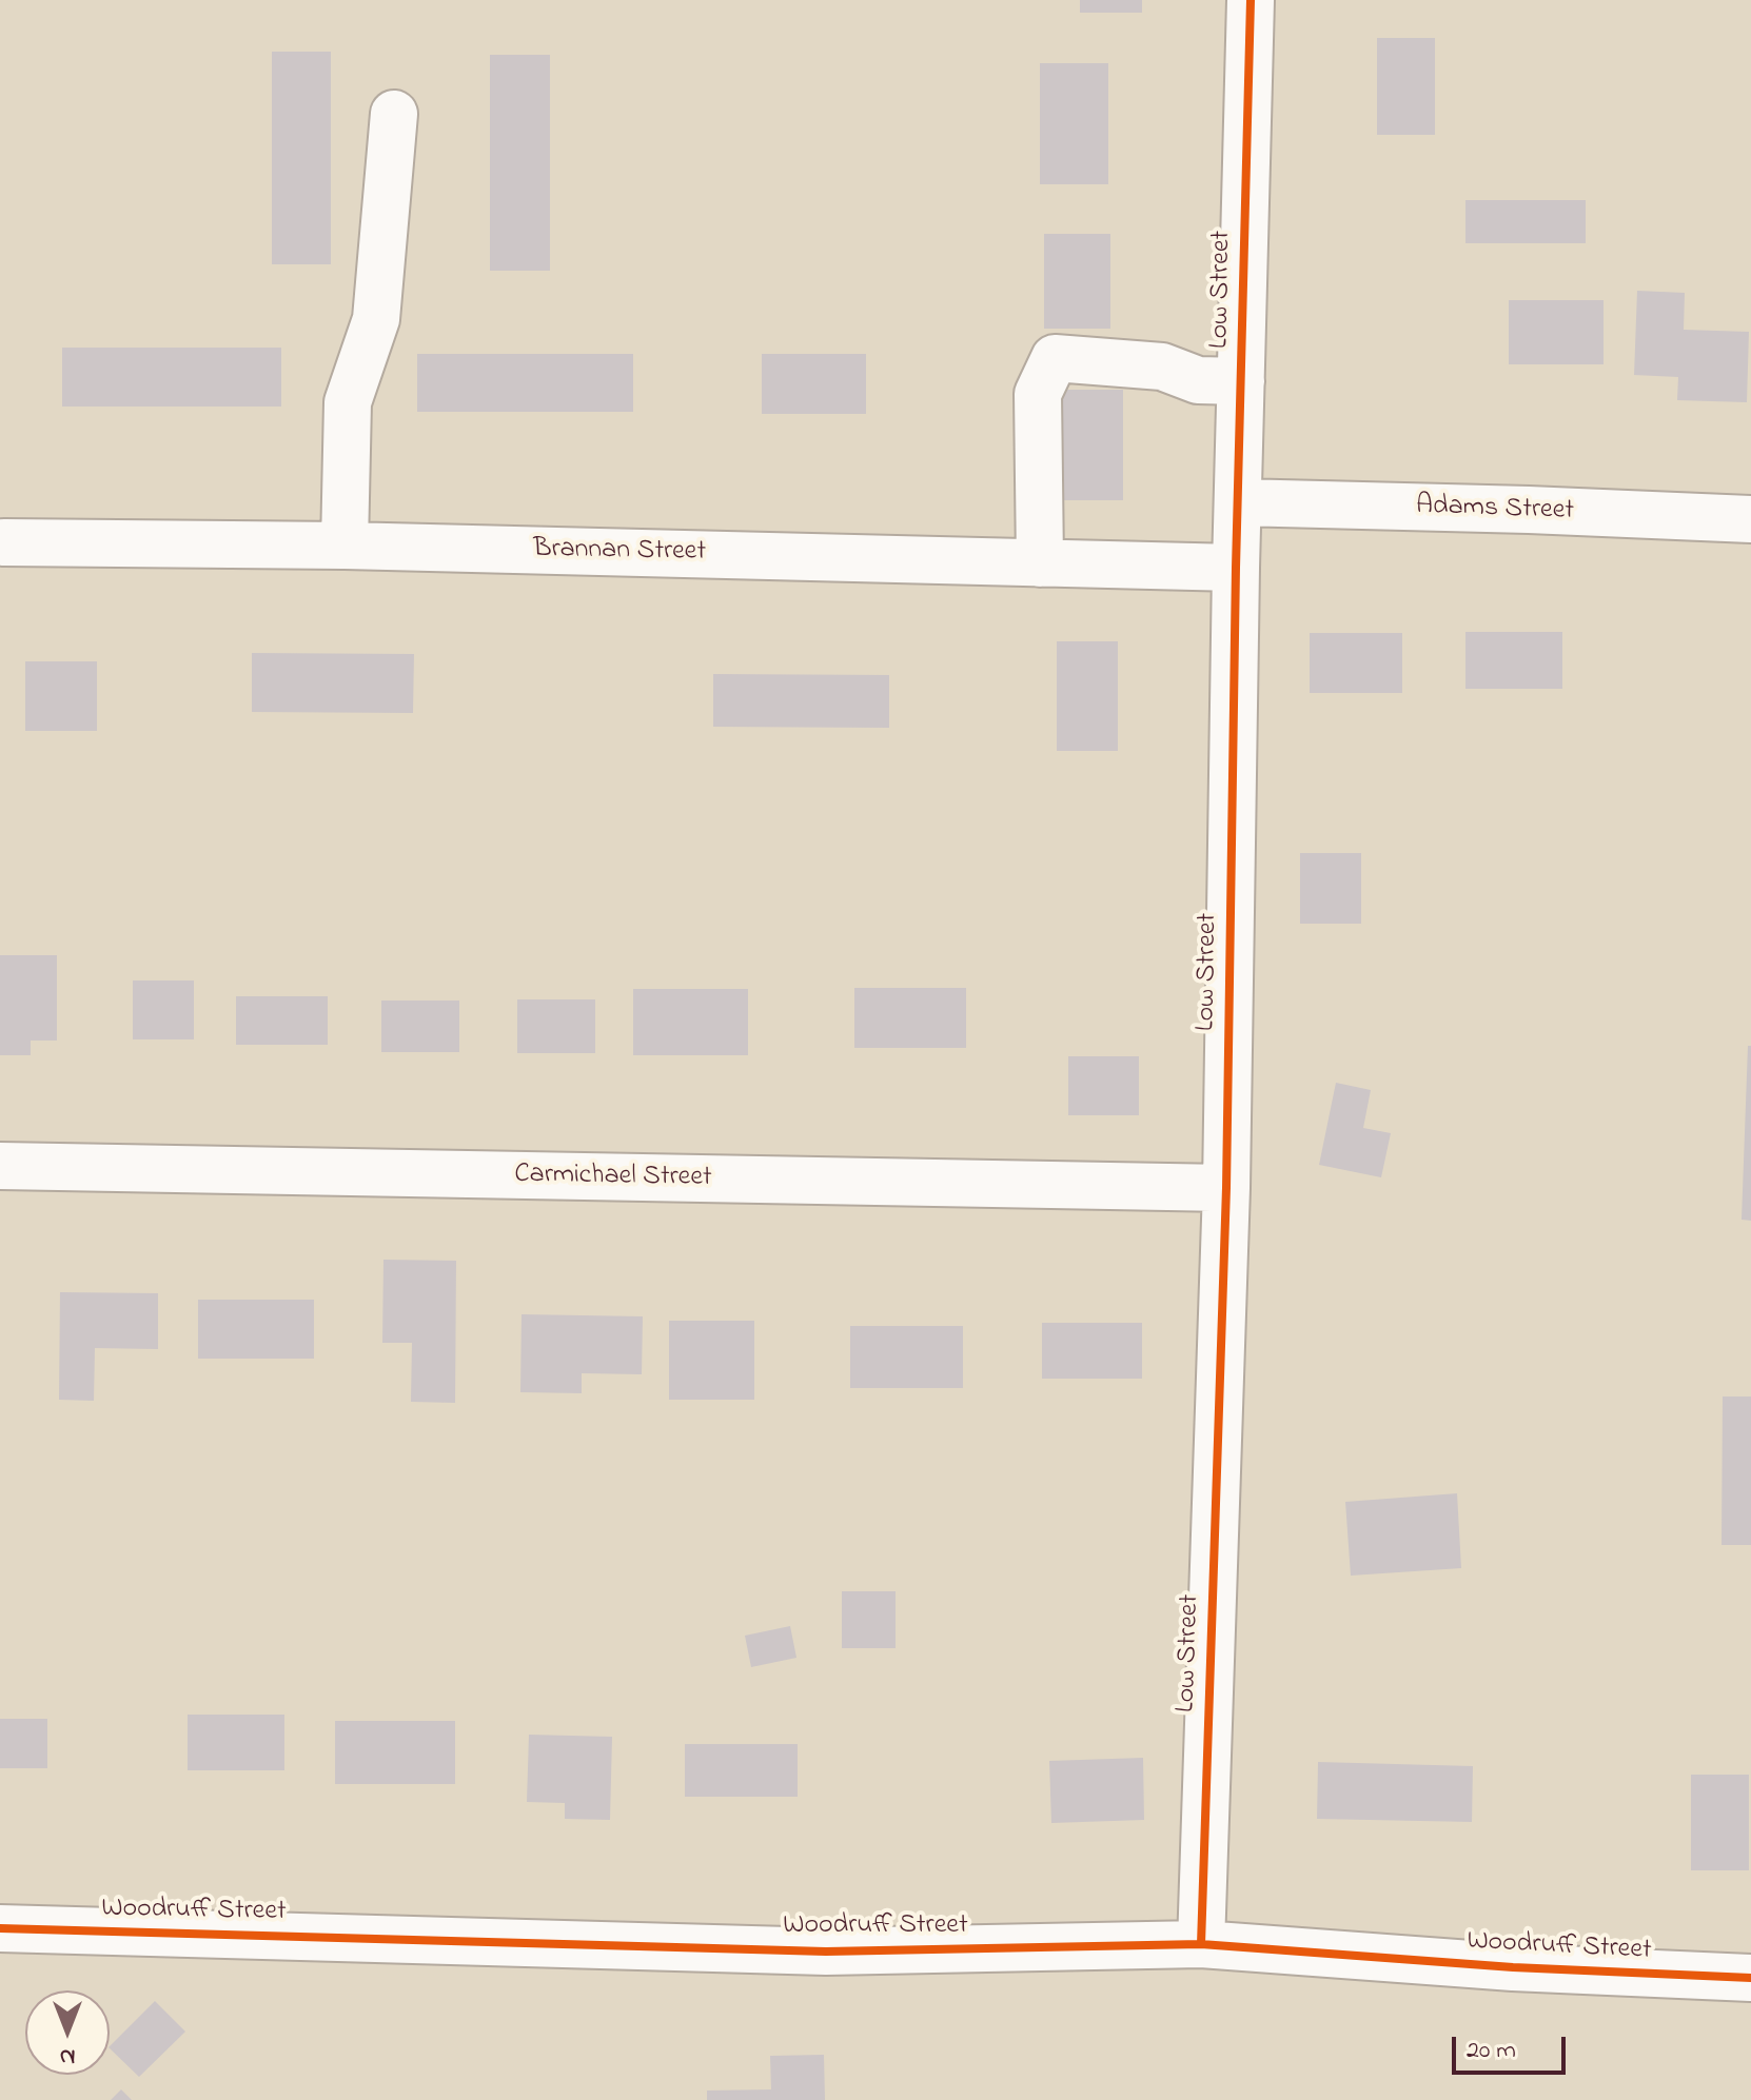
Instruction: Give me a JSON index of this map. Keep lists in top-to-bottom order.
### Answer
{
  "streets": {
    "street": [
      "Low Street",
      "Adams Street",
      "Brannan Street",
      "Carmichael Street",
      "Woodruff Street"
    ]
  },
  "crossings": [
    ["Low Street", "Adams Street"],
    ["Low Street", "Brannan Street"],
    ["Low Street", "Carmichael Street"],
    ["Low Street", "Woodruff Street"]
  ],
  "scale_bar": "20 m",
  "north": "bottom"
}
